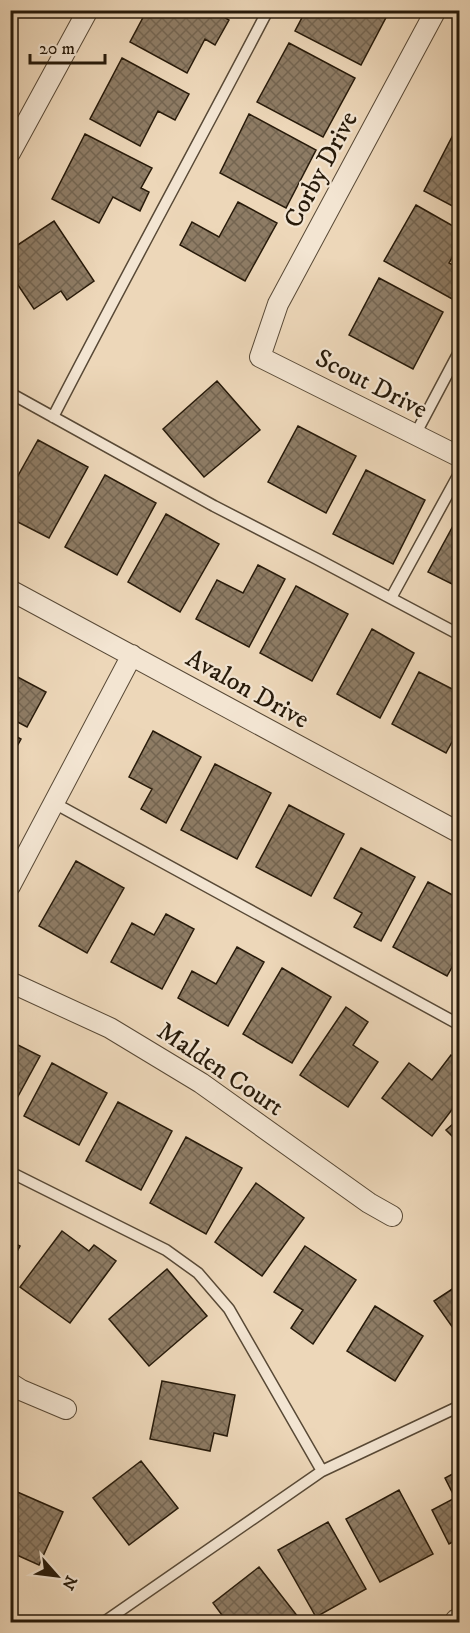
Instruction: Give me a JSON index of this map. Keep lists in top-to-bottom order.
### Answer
{
  "streets": {
    "street": [
      "Corby Drive",
      "Scout Drive",
      "Avalon Drive",
      "Malden Court"
    ]
  },
  "crossings": [
    ["Corby Drive", "Scout Drive"]
  ],
  "scale_bar": "20 m",
  "north": "bottom right"
}
